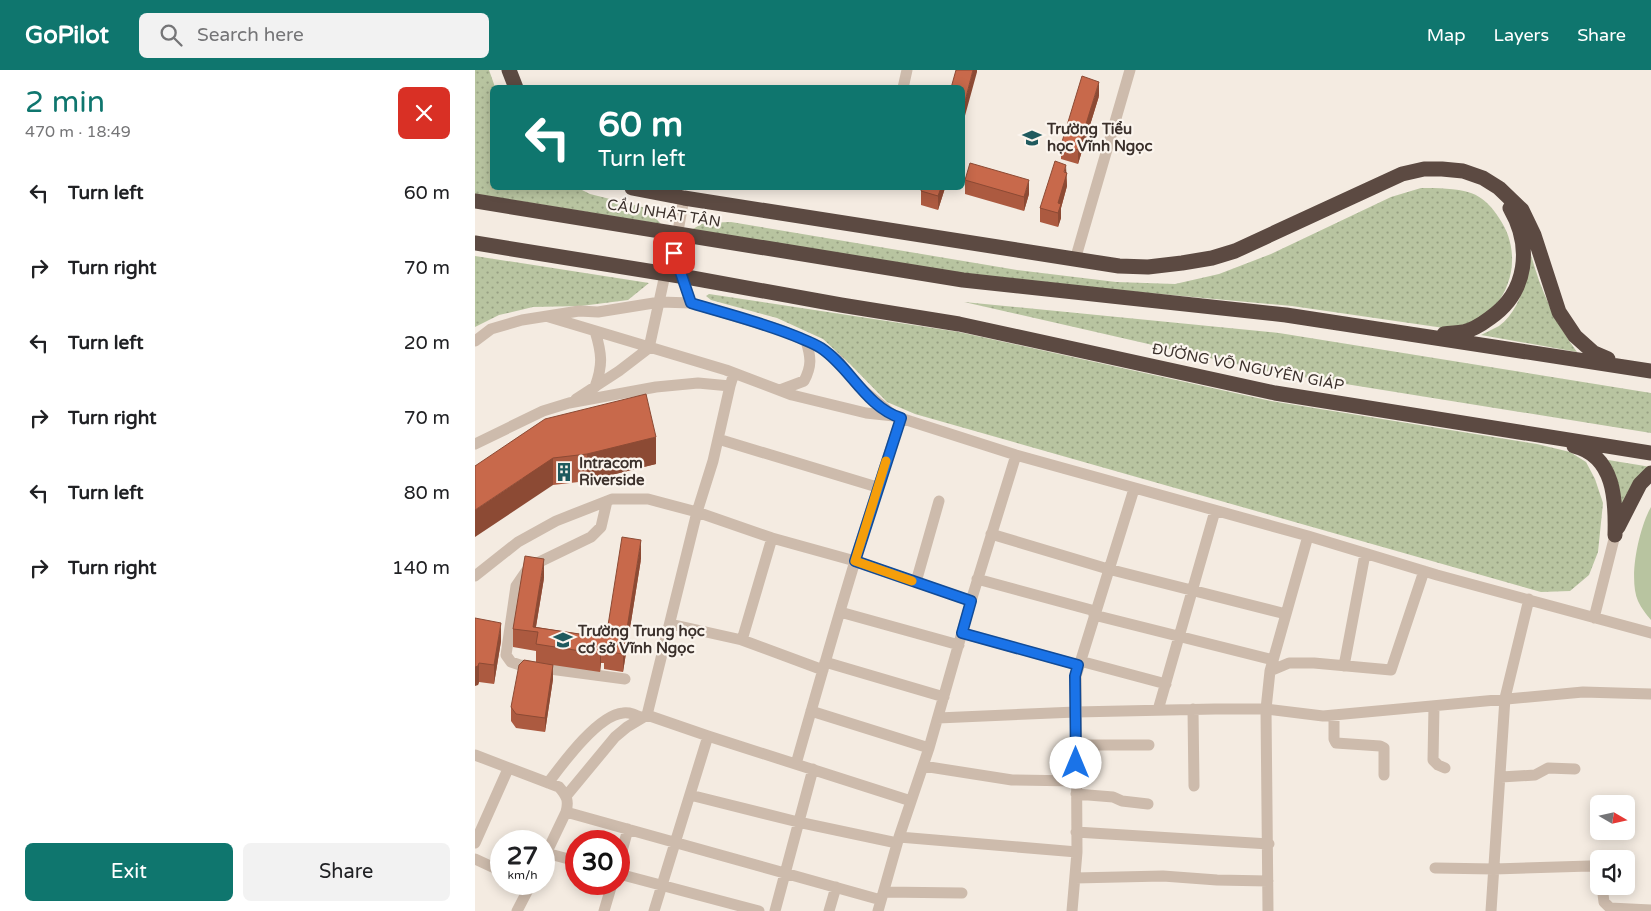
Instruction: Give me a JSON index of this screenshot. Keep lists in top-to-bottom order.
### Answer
{
  "streets": {
    "highway": ["CẦU NHẬT TÂN", "ĐƯỜNG VÕ NGUYÊN GIÁP"]
  },
  "places": {
    "school or university": ["Trường Tiểu học Vĩnh Ngọc", "Trường Trung học cơ sở Vĩnh Ngọc"],
    "building": ["Intracom Riverside"]
  },
  "north": "right",
  "page": {
    "header": "GoPilot",
    "search": "Search here",
    "nav": ["Map", "Layers", "Share"],
    "heading": ["2 min", "470 m · 18:49"],
    "turn": ["60 m", "Turn left"],
    "list": [
      {
        "name": "Turn left",
        "value": "60 m"
      },
      {
        "name": "Turn right",
        "value": "70 m"
      },
      {
        "name": "Turn left",
        "value": "20 m"
      },
      {
        "name": "Turn right",
        "value": "70 m"
      },
      {
        "name": "Turn left",
        "value": "80 m"
      },
      {
        "name": "Turn right",
        "value": "140 m"
      }
    ],
    "speed": "27 km/h",
    "limit": "30",
    "buttons": ["Exit", "Share"]
  }
}
